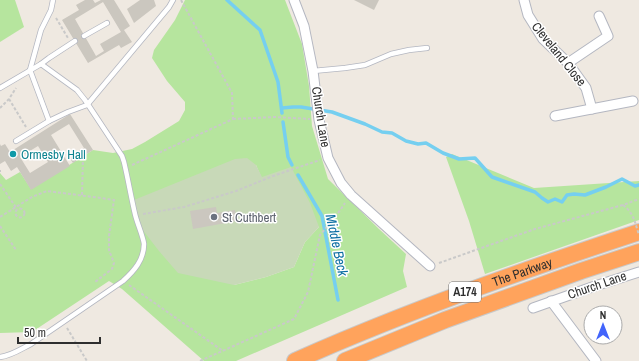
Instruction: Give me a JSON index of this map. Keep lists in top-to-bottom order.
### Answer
{
  "streets": {
    "highway": ["The Parkway", "A174"],
    "street": ["Cleveland Close", "Church Lane"]
  },
  "water": ["Middle Beck"],
  "places": ["Ormesby Hall", "St Cuthbert"],
  "scale_bar": "50 m",
  "north": "top"
}
